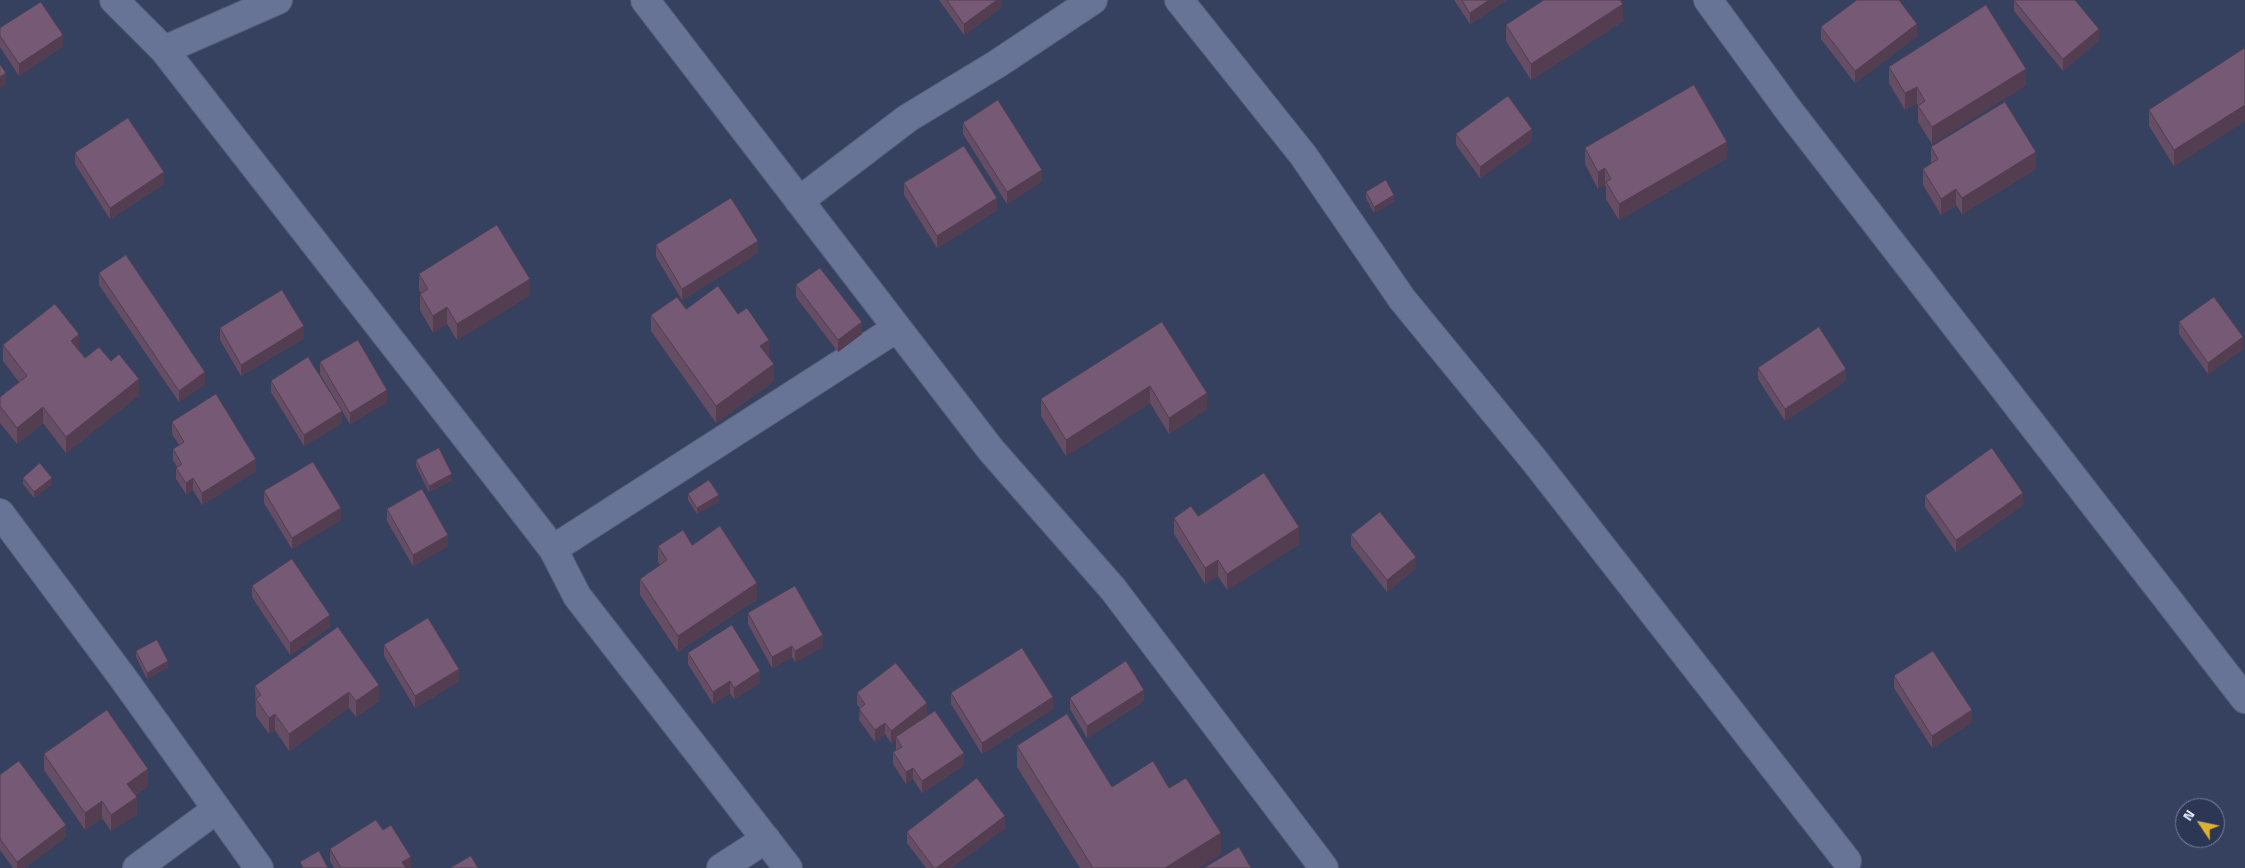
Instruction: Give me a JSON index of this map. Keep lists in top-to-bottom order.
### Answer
{
  "north": "top left"
}
